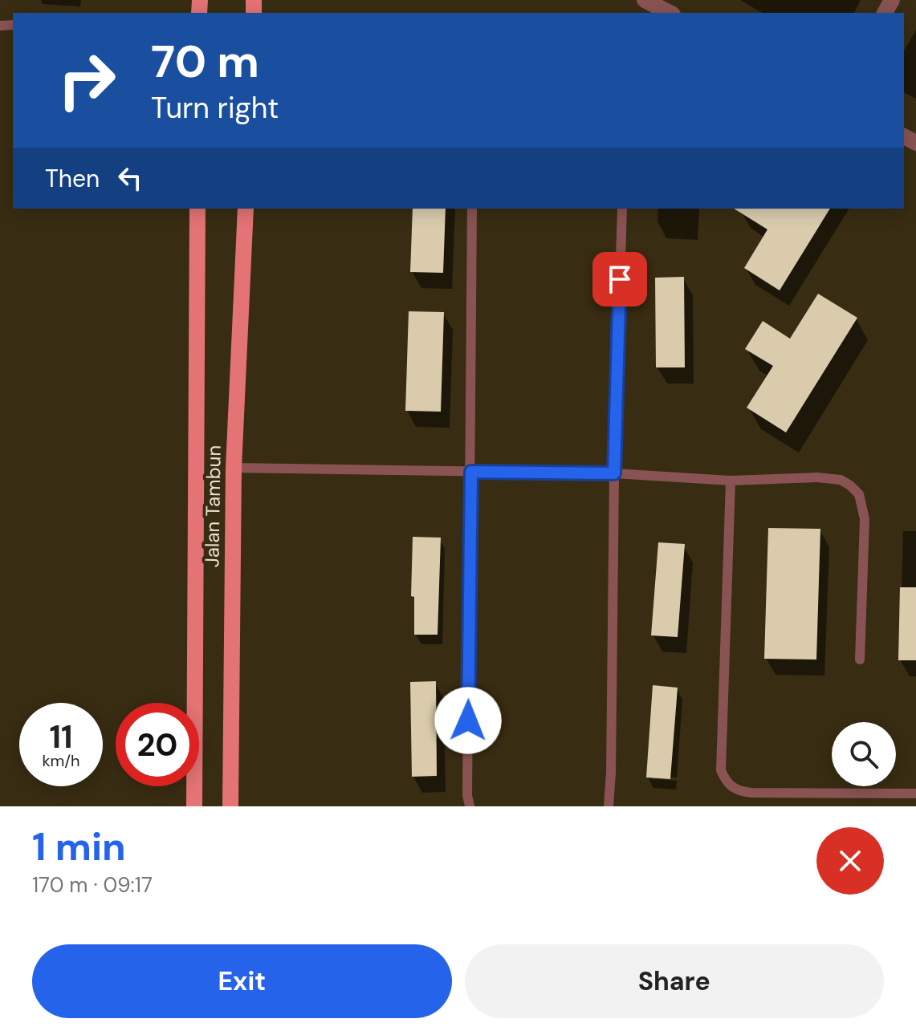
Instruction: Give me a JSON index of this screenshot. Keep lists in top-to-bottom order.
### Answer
{
  "streets": {
    "main road": ["Jalan Tambun"]
  },
  "page": {
    "turn": ["70 m", "Turn right"],
    "then": "Then",
    "speed": "11 km/h",
    "limit": "20",
    "heading": ["1 min", "170 m · 09:17"],
    "buttons": ["Exit", "Share"]
  }
}
